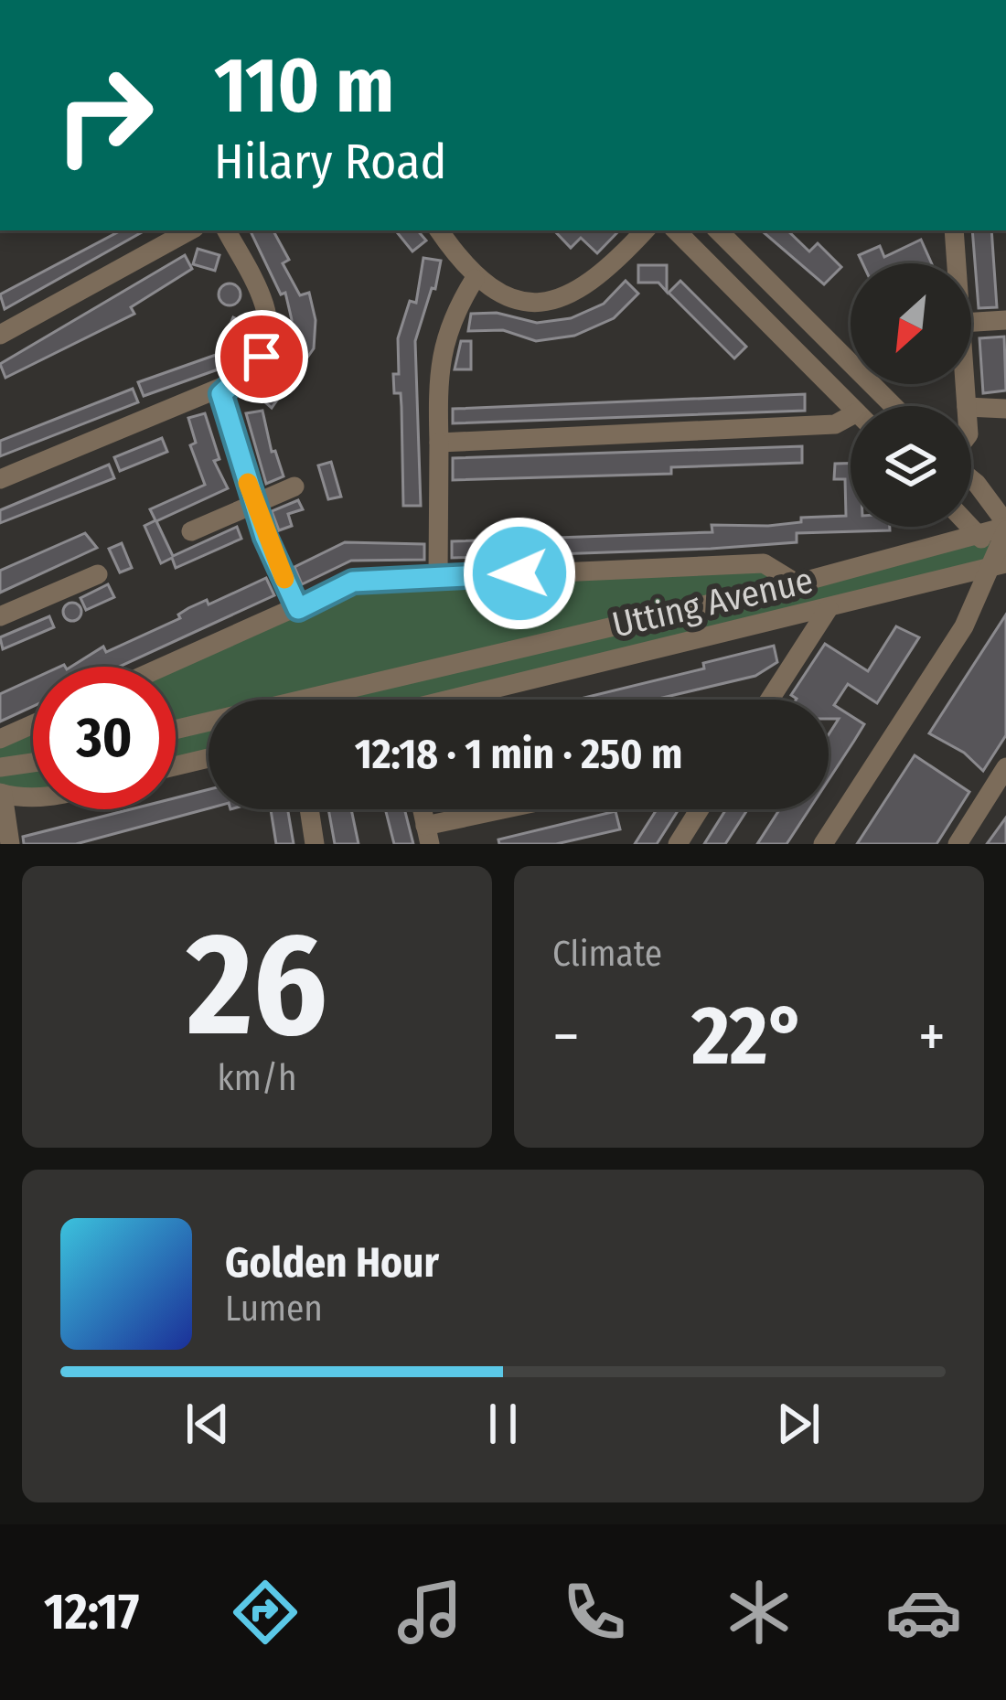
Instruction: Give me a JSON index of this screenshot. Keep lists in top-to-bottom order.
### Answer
{
  "streets": {
    "street": ["Utting Avenue"]
  },
  "north": "bottom left",
  "page": {
    "turn": ["110 m", "Hilary Road"],
    "limit": "30",
    "trip": "12:18 · 1 min · 250 m",
    "tile": [
      ["26", "km/h"],
      "Climate"
    ],
    "heat": ["−", "22°", "+"],
    "song": ["Golden Hour", "Lumen"],
    "tabs": "12:17"
  }
}
